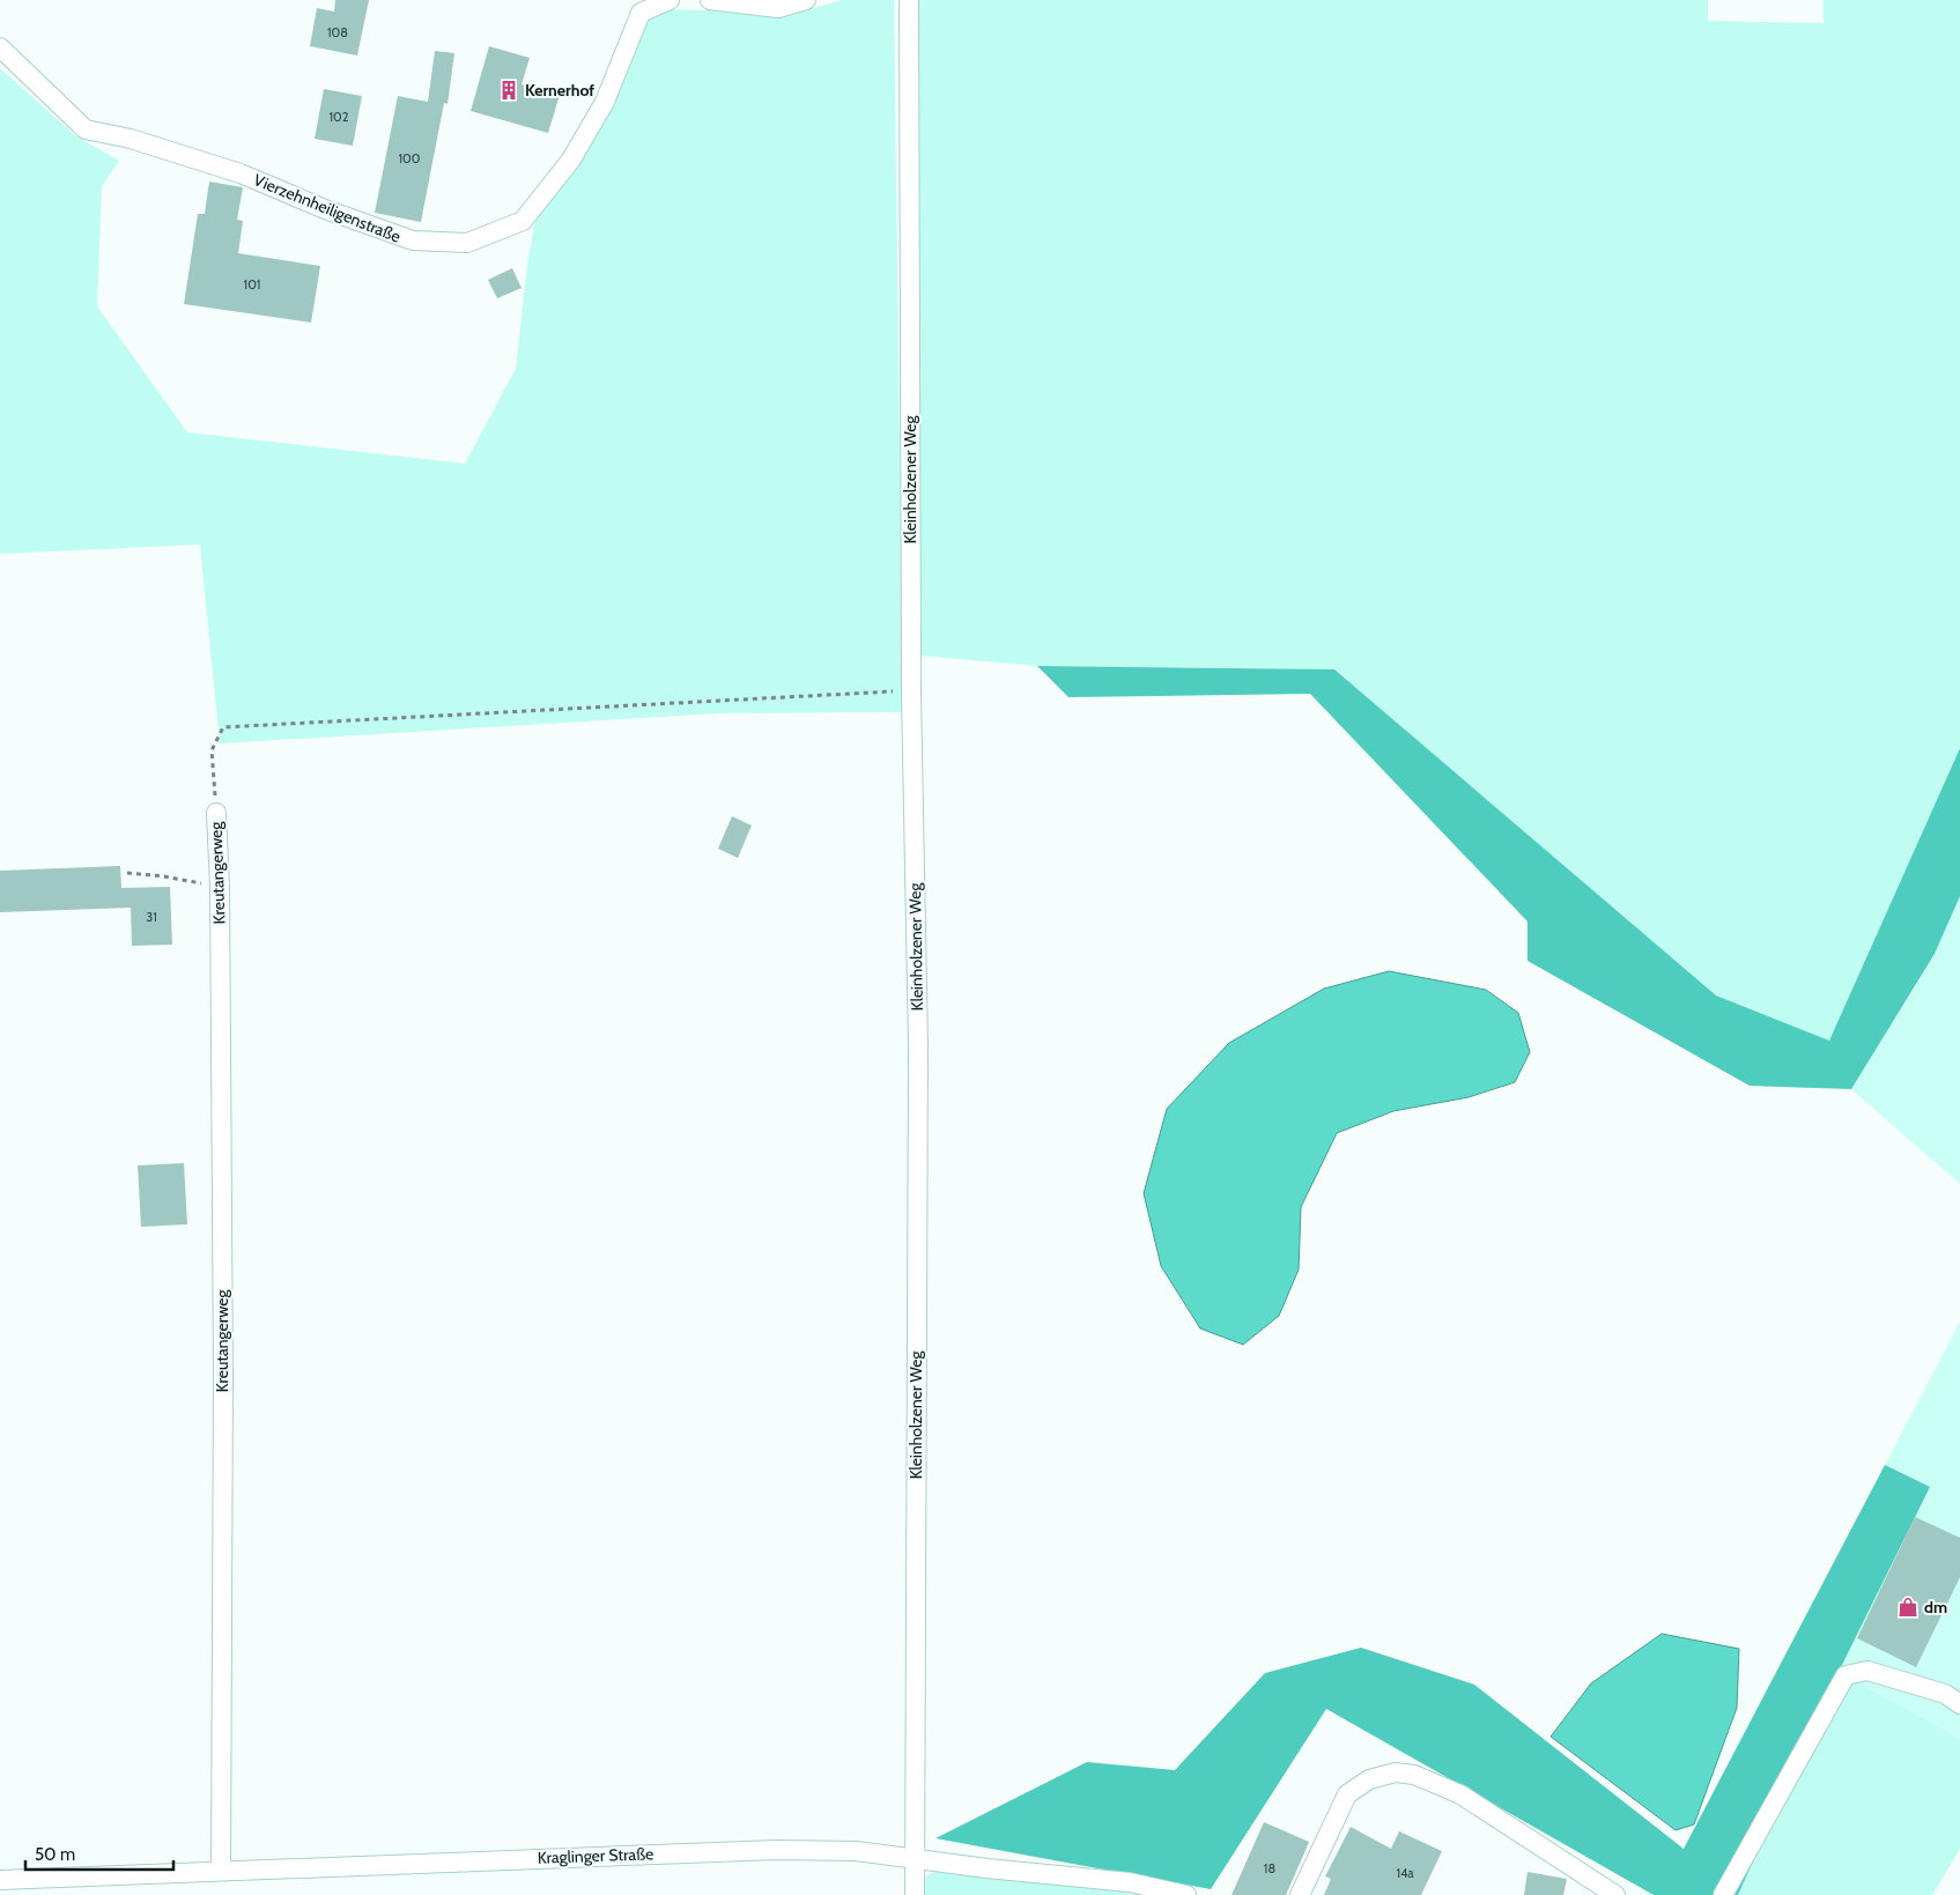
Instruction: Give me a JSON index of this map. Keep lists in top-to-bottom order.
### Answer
{
  "streets": {
    "street": [
      "Vierzehnheiligenstraße",
      "Kleinholzener Weg",
      "Kreutangerweg",
      "Kraglinger Straße"
    ]
  },
  "crossings": [
    ["Kleinholzener Weg", "Kraglinger Straße"],
    ["Kreutangerweg", "Kraglinger Straße"]
  ],
  "places": {
    "building": ["Kernerhof"],
    "shop": ["dm"]
  },
  "house_numbers": [
    "108",
    "102",
    "100",
    "101",
    "31",
    "18",
    "14a"
  ],
  "scale_bar": "50 m"
}
